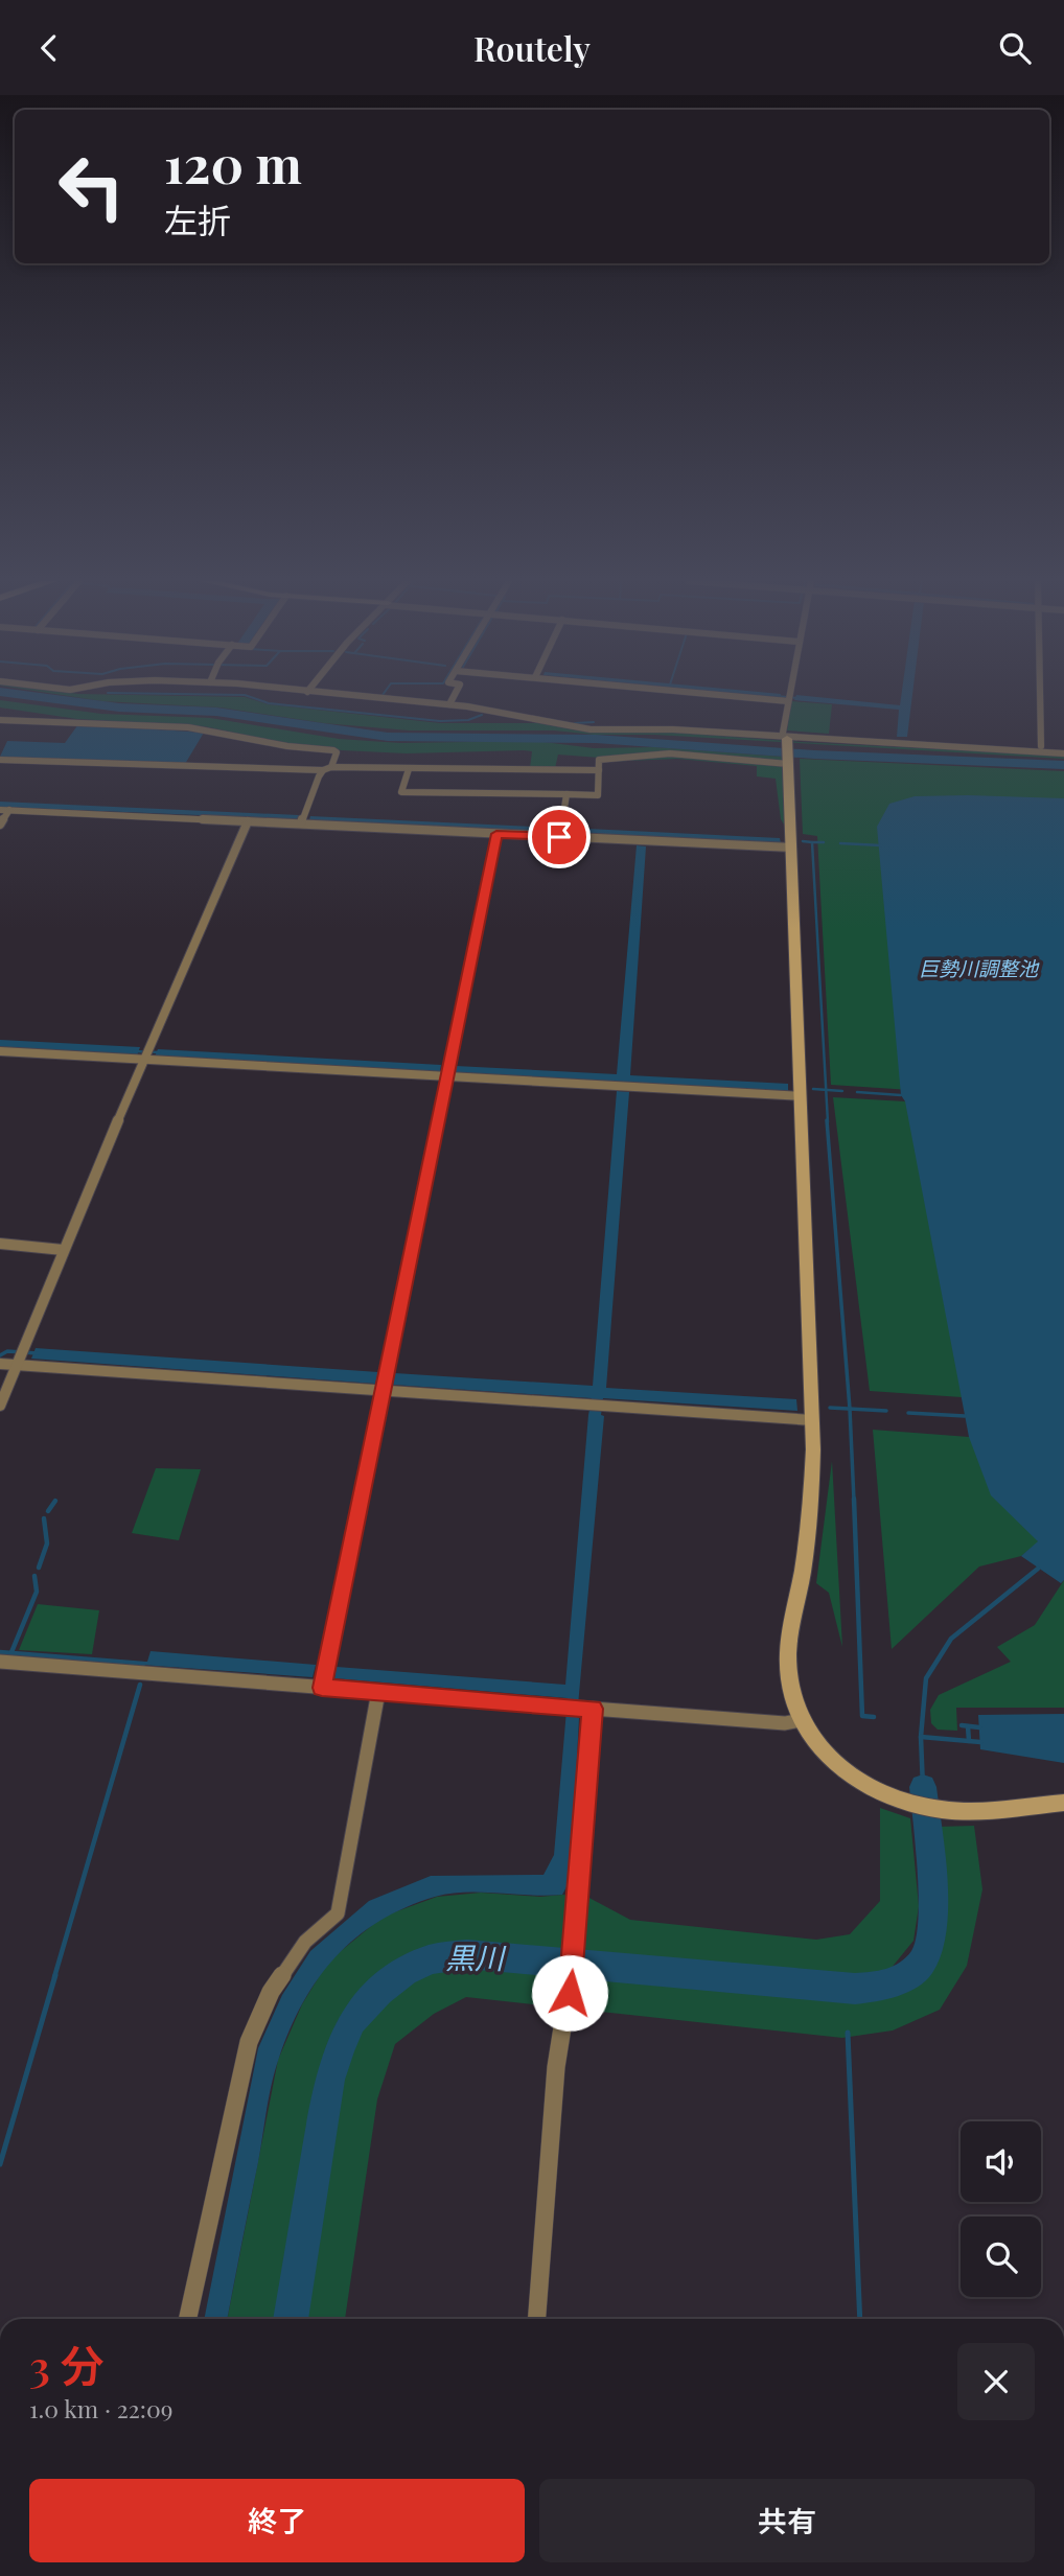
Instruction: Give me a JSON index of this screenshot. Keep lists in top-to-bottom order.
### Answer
{
  "water": ["巨勢川調整池", "黒川"],
  "page": {
    "header": "Routely",
    "turn": ["120 m", "左折"],
    "heading": ["3 分", "1.0 km · 22:09"],
    "buttons": ["終了", "共有"]
  }
}
